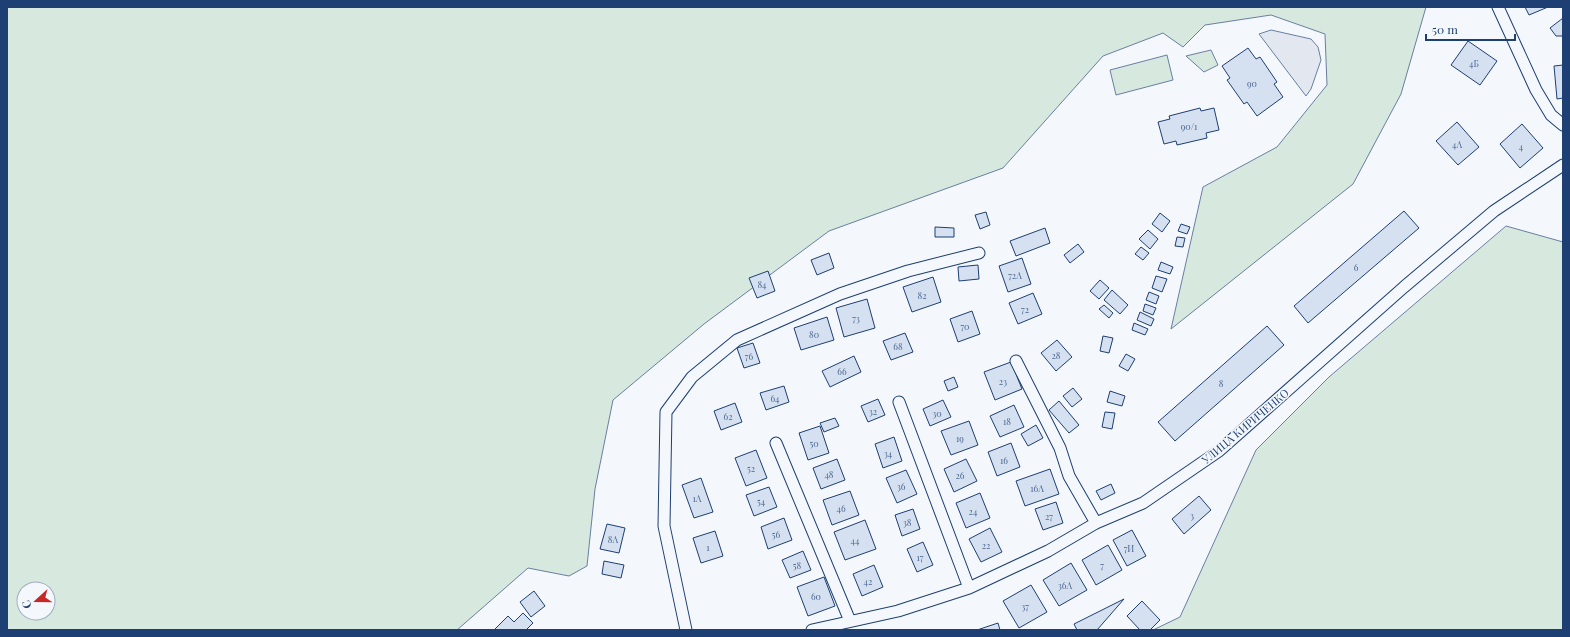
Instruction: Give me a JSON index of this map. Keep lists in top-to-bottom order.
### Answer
{
  "streets": {
    "street": ["УЛИЦА КИРИЧЕНКО"]
  },
  "house_numbers": [
    "4Б",
    "90",
    "90/1",
    "4А",
    "4",
    "6",
    "72А",
    "84",
    "82",
    "72",
    "73",
    "70",
    "80",
    "68",
    "28",
    "76",
    "66",
    "23",
    "8",
    "64",
    "32",
    "30",
    "62",
    "18",
    "19",
    "50",
    "34",
    "16",
    "52",
    "48",
    "26",
    "36",
    "16А",
    "1А",
    "54",
    "46",
    "24",
    "3",
    "27",
    "38",
    "56",
    "8А",
    "44",
    "22",
    "1",
    "7И",
    "17",
    "58",
    "7",
    "42",
    "36А",
    "60",
    "37"
  ],
  "scale_bar": "50 m",
  "north": "left"
}
